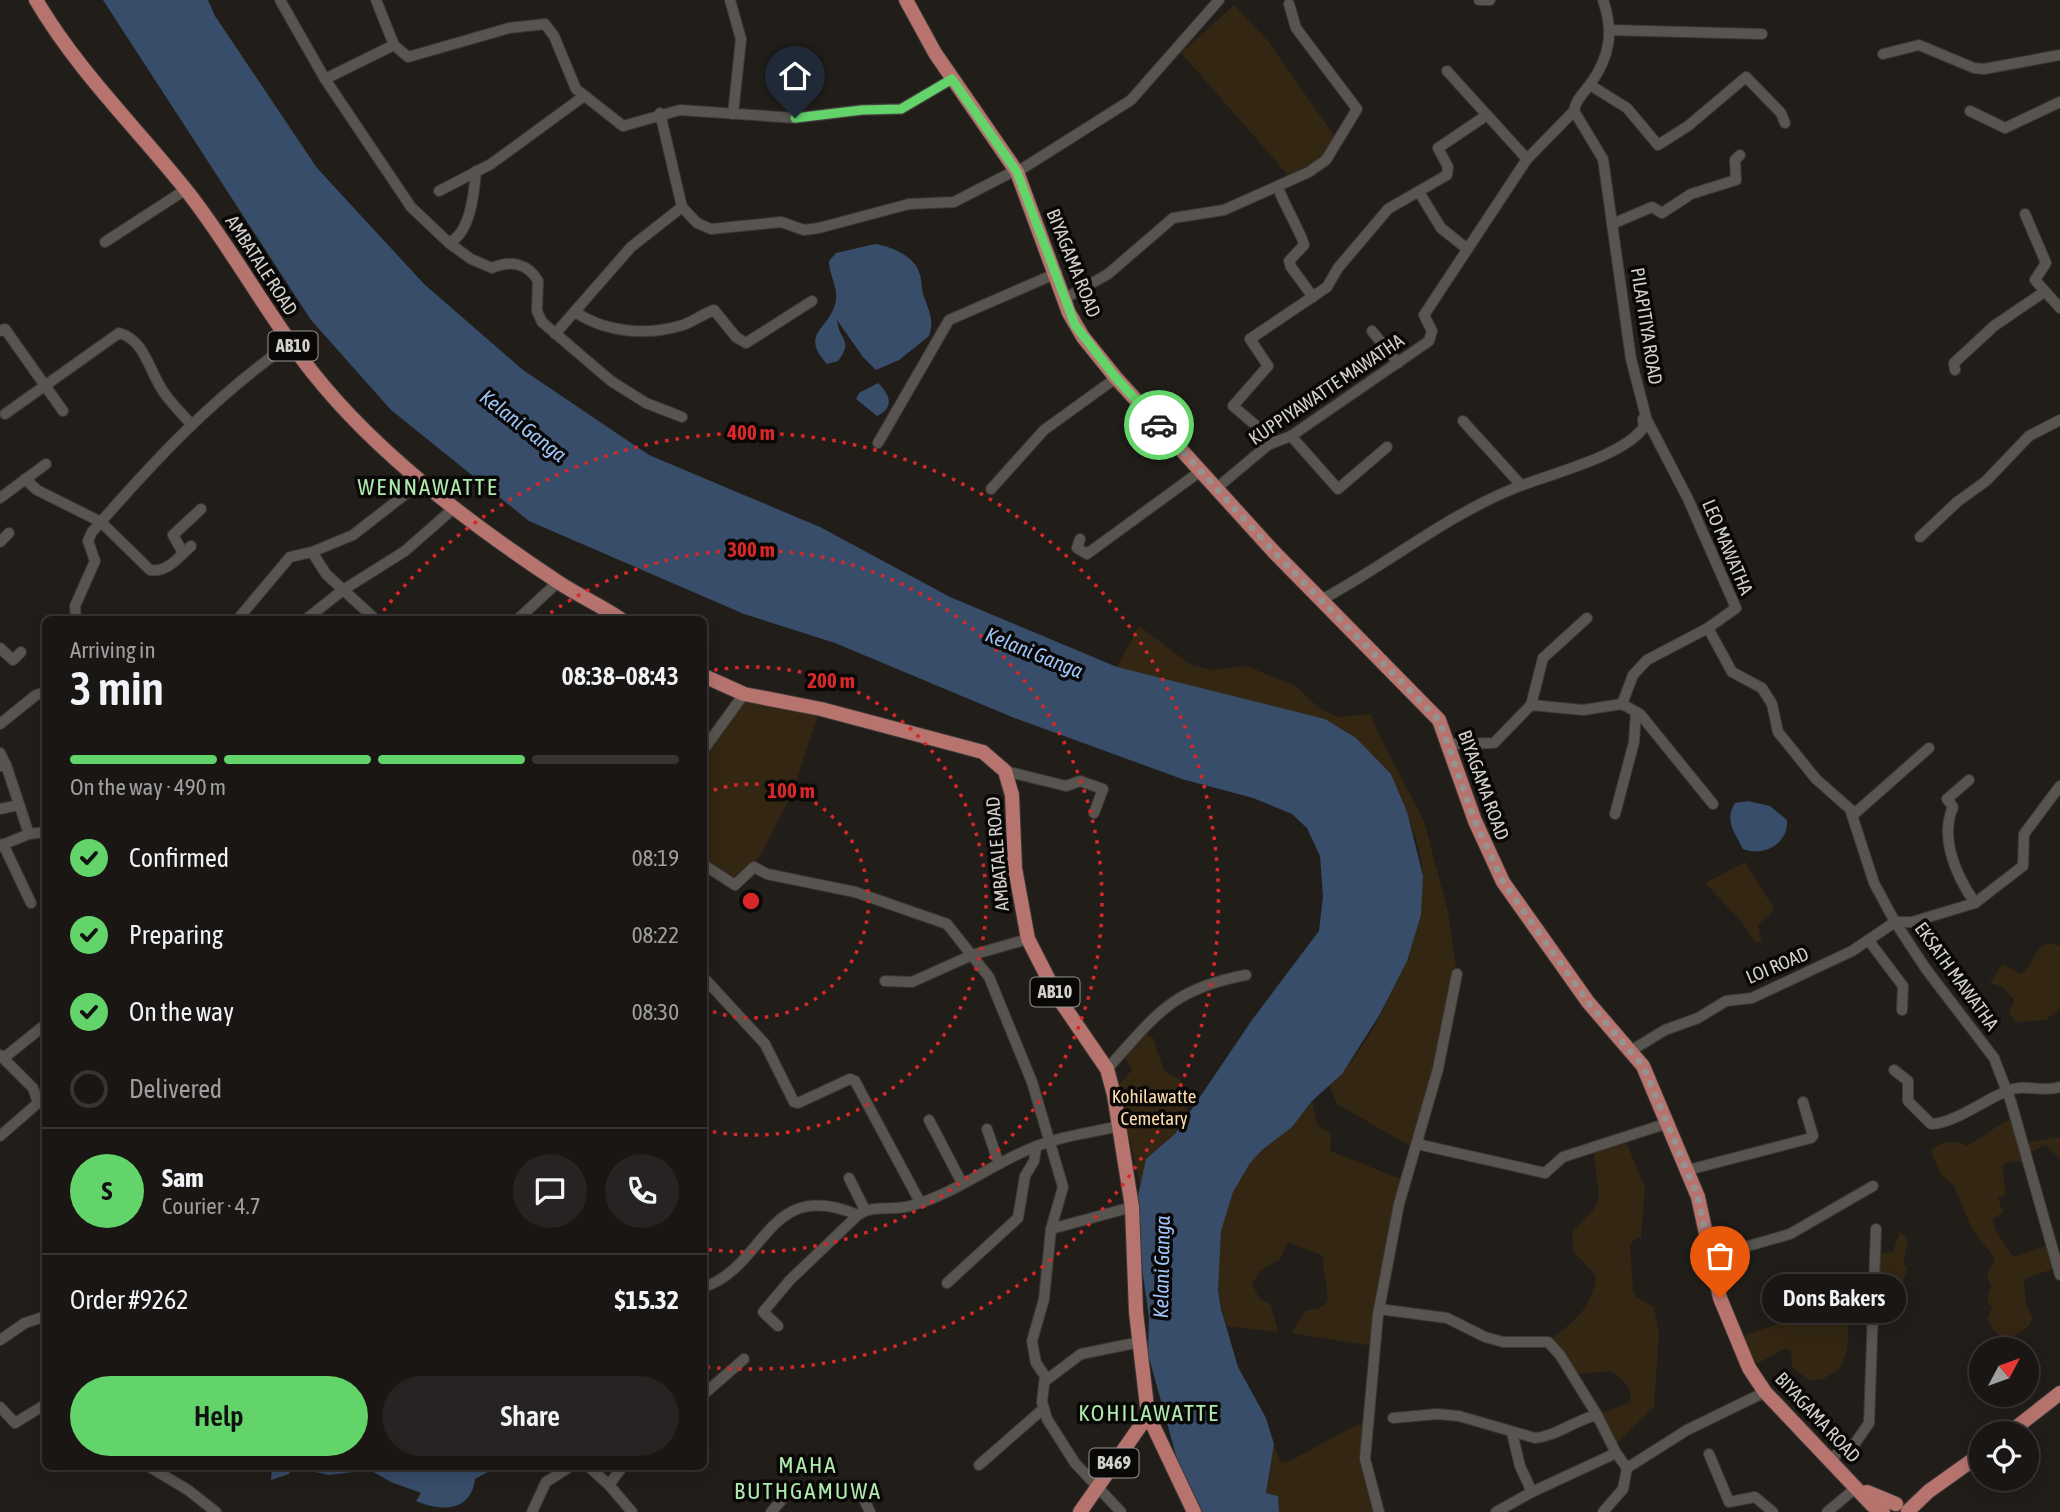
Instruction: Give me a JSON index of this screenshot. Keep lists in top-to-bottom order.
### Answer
{
  "streets": {
    "main road": [
      "BIYAGAMA ROAD",
      "AMBATALE ROAD",
      "AB10",
      "B469"
    ],
    "street": [
      "PILAPITIYA ROAD",
      "KUPPIYAWATTE MAWATHA",
      "LEO MAWATHA",
      "LOI ROAD",
      "EKSATH MAWATHA"
    ]
  },
  "crossings": [
    ["BIYAGAMA ROAD", "KUPPIYAWATTE MAWATHA"],
    ["BIYAGAMA ROAD", "LOI ROAD"],
    ["AMBATALE ROAD", "B469"],
    ["PILAPITIYA ROAD", "KUPPIYAWATTE MAWATHA"],
    ["PILAPITIYA ROAD", "LEO MAWATHA"],
    ["LEO MAWATHA", "EKSATH MAWATHA"],
    ["LOI ROAD", "EKSATH MAWATHA"]
  ],
  "districts": ["WENNAWATTE", "KOHILAWATTE", "MAHA BUTHGAMUWA"],
  "water": ["Kelani Ganga"],
  "parks": ["Kohilawatte Cemetary"],
  "places": ["Dons Bakers"],
  "north": "top right",
  "page": {
    "heading": ["3 min", "Arriving in", "08:38–08:43"],
    "panel": [
      "Sam",
      "Courier · 4.7",
      "Order #9262",
      "$15.32"
    ],
    "bar": "On the way · 490 m",
    "list": [
      ["Confirmed", "08:19"],
      ["Preparing", "08:22"],
      ["On the way", "08:30"],
      "Delivered"
    ],
    "round": "S",
    "bubble": "Dons Bakers",
    "buttons": ["Help", "Share"]
  },
  "rings": [
    "400 m",
    "300 m",
    "200 m",
    "100 m"
  ]
}
